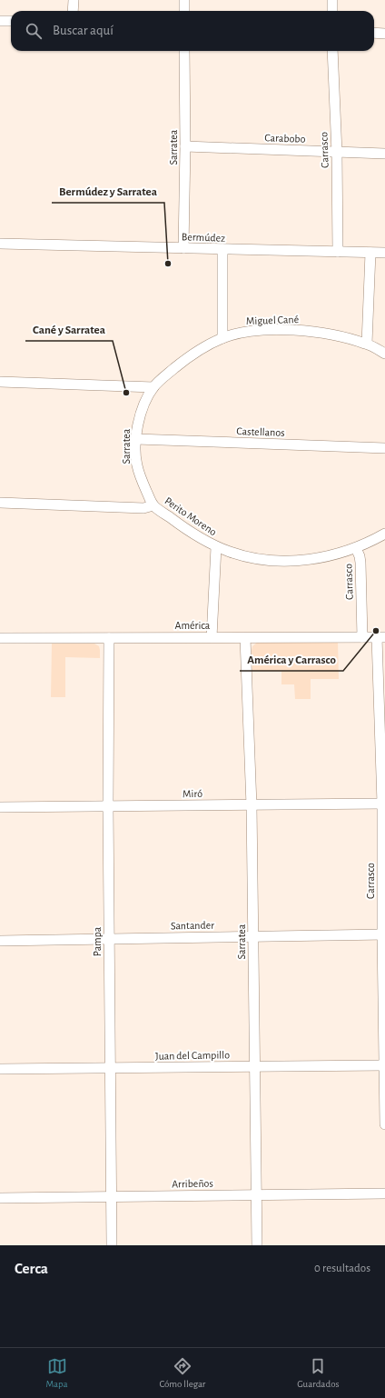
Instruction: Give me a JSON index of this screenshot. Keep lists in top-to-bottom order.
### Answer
{
  "streets": {
    "street": [
      "Carabobo",
      "Sarratea",
      "Carrasco",
      "Bermúdez",
      "Miguel Cané",
      "Castellanos",
      "Perito Moreno",
      "América",
      "Miró",
      "Santander",
      "Pampa",
      "Juan del Campillo",
      "Arribeños"
    ]
  },
  "crossings": [
    ["Carabobo", "Sarratea"],
    ["Carabobo", "Carrasco"],
    ["Sarratea", "Bermúdez"],
    ["Sarratea", "Miguel Cané"],
    ["Sarratea", "Castellanos"],
    ["Sarratea", "Perito Moreno"],
    ["Sarratea", "América"],
    ["Sarratea", "Miró"],
    ["Sarratea", "Santander"],
    ["Sarratea", "Juan del Campillo"],
    ["Sarratea", "Arribeños"],
    ["Carrasco", "Bermúdez"],
    ["Carrasco", "Perito Moreno"],
    ["Carrasco", "América"],
    ["Carrasco", "Miró"],
    ["Carrasco", "Santander"],
    ["Carrasco", "Juan del Campillo"],
    ["América", "Pampa"],
    ["Miró", "Pampa"],
    ["Santander", "Pampa"],
    ["Pampa", "Juan del Campillo"],
    ["Pampa", "Arribeños"]
  ],
  "places": ["Bermúdez y Sarratea", "Cané y Sarratea", "América y Carrasco"],
  "page": {
    "search": "Buscar aquí",
    "heading": ["Cerca", "0 resultados"],
    "nav": ["Mapa", "Cómo llegar", "Guardados"]
  }
}
